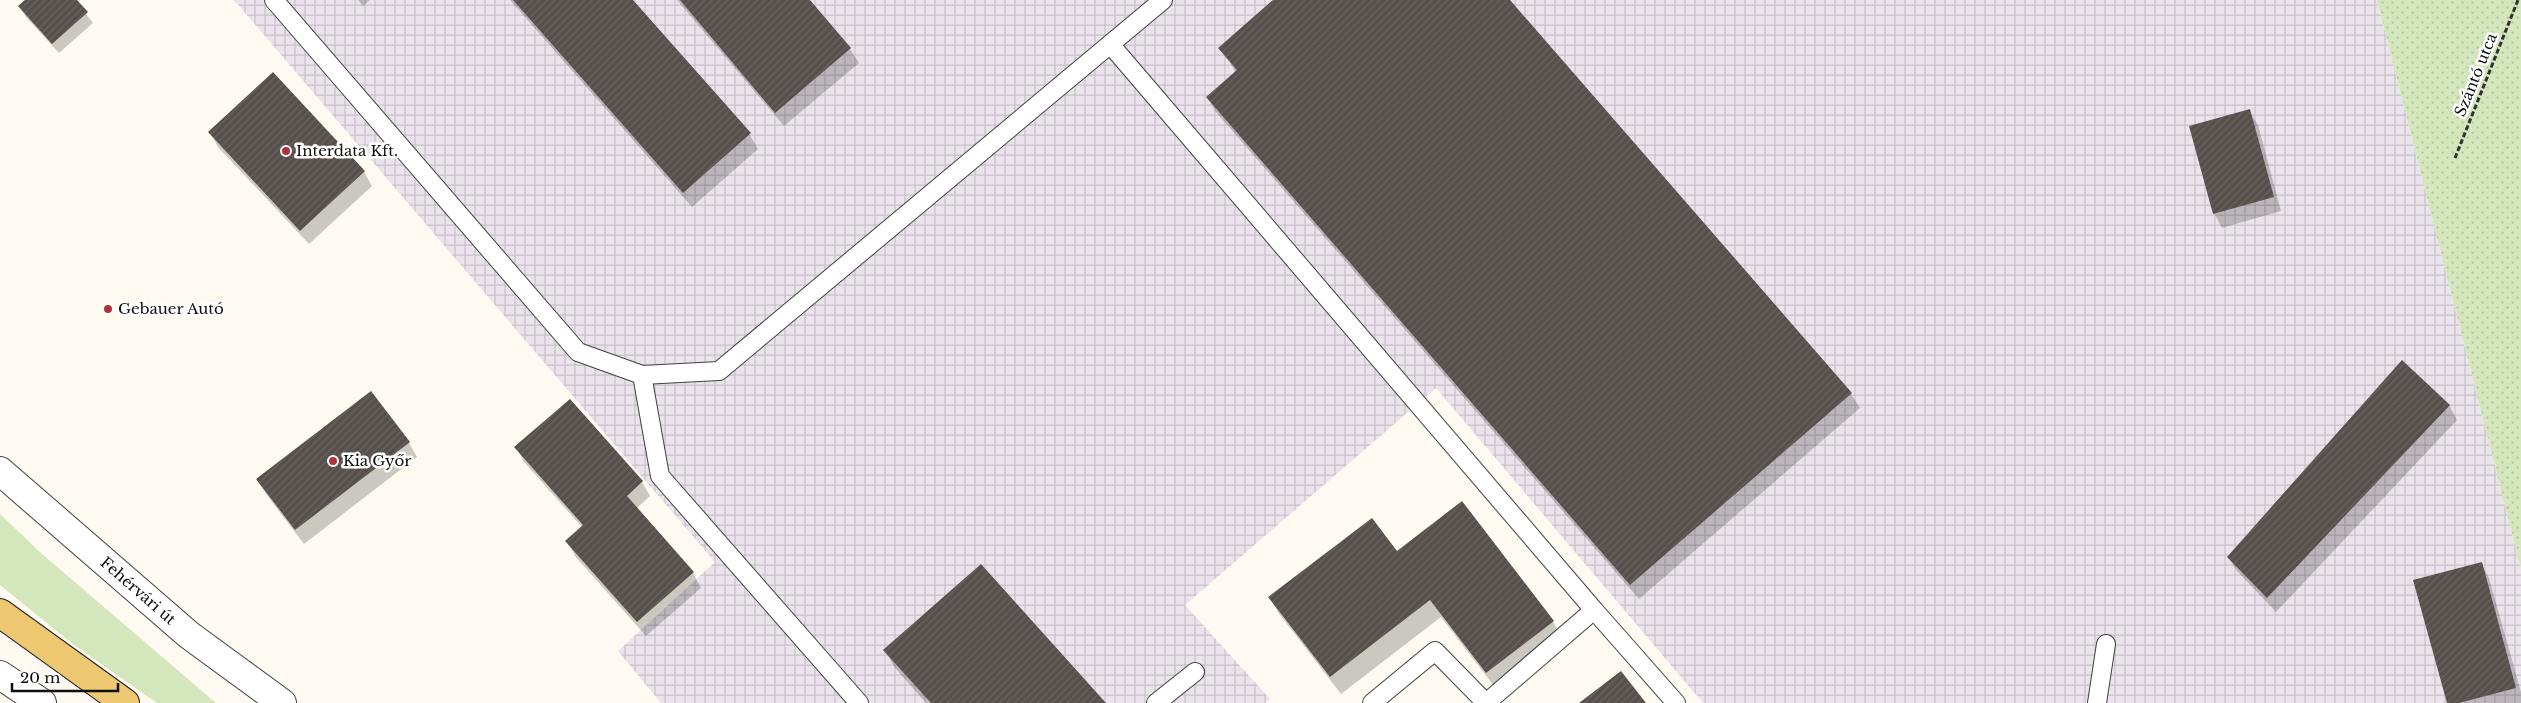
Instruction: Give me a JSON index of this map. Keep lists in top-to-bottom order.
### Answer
{
  "streets": {
    "street": ["Fehérvári út"],
    "path": ["Szántó utca"]
  },
  "places": ["Interdata Kft.", "Gebauer Autó", "Kia Győr"],
  "scale_bar": "20 m"
}
